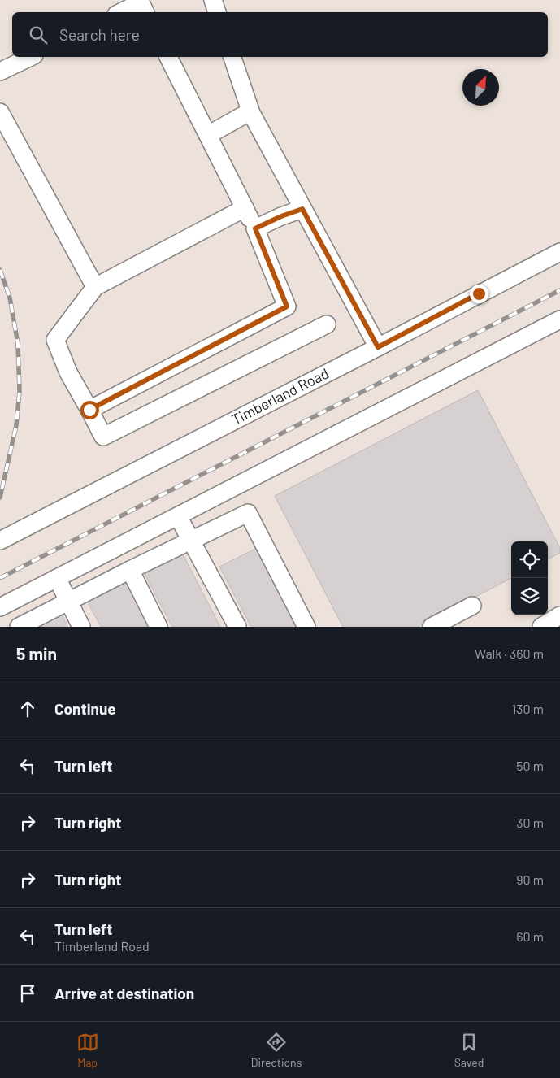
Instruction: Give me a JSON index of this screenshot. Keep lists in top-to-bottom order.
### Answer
{
  "streets": {
    "street": ["Timberland Road"]
  },
  "north": "top right",
  "page": {
    "search": "Search here",
    "heading": ["5 min", "Walk · 360 m"],
    "list": [
      ["Continue", "130 m"],
      ["Turn left", "50 m"],
      ["Turn right", "30 m"],
      ["Turn right", "90 m"],
      ["Turn left", "Timberland Road", "60 m"],
      "Arrive at destination"
    ],
    "nav": ["Map", "Directions", "Saved"]
  }
}
